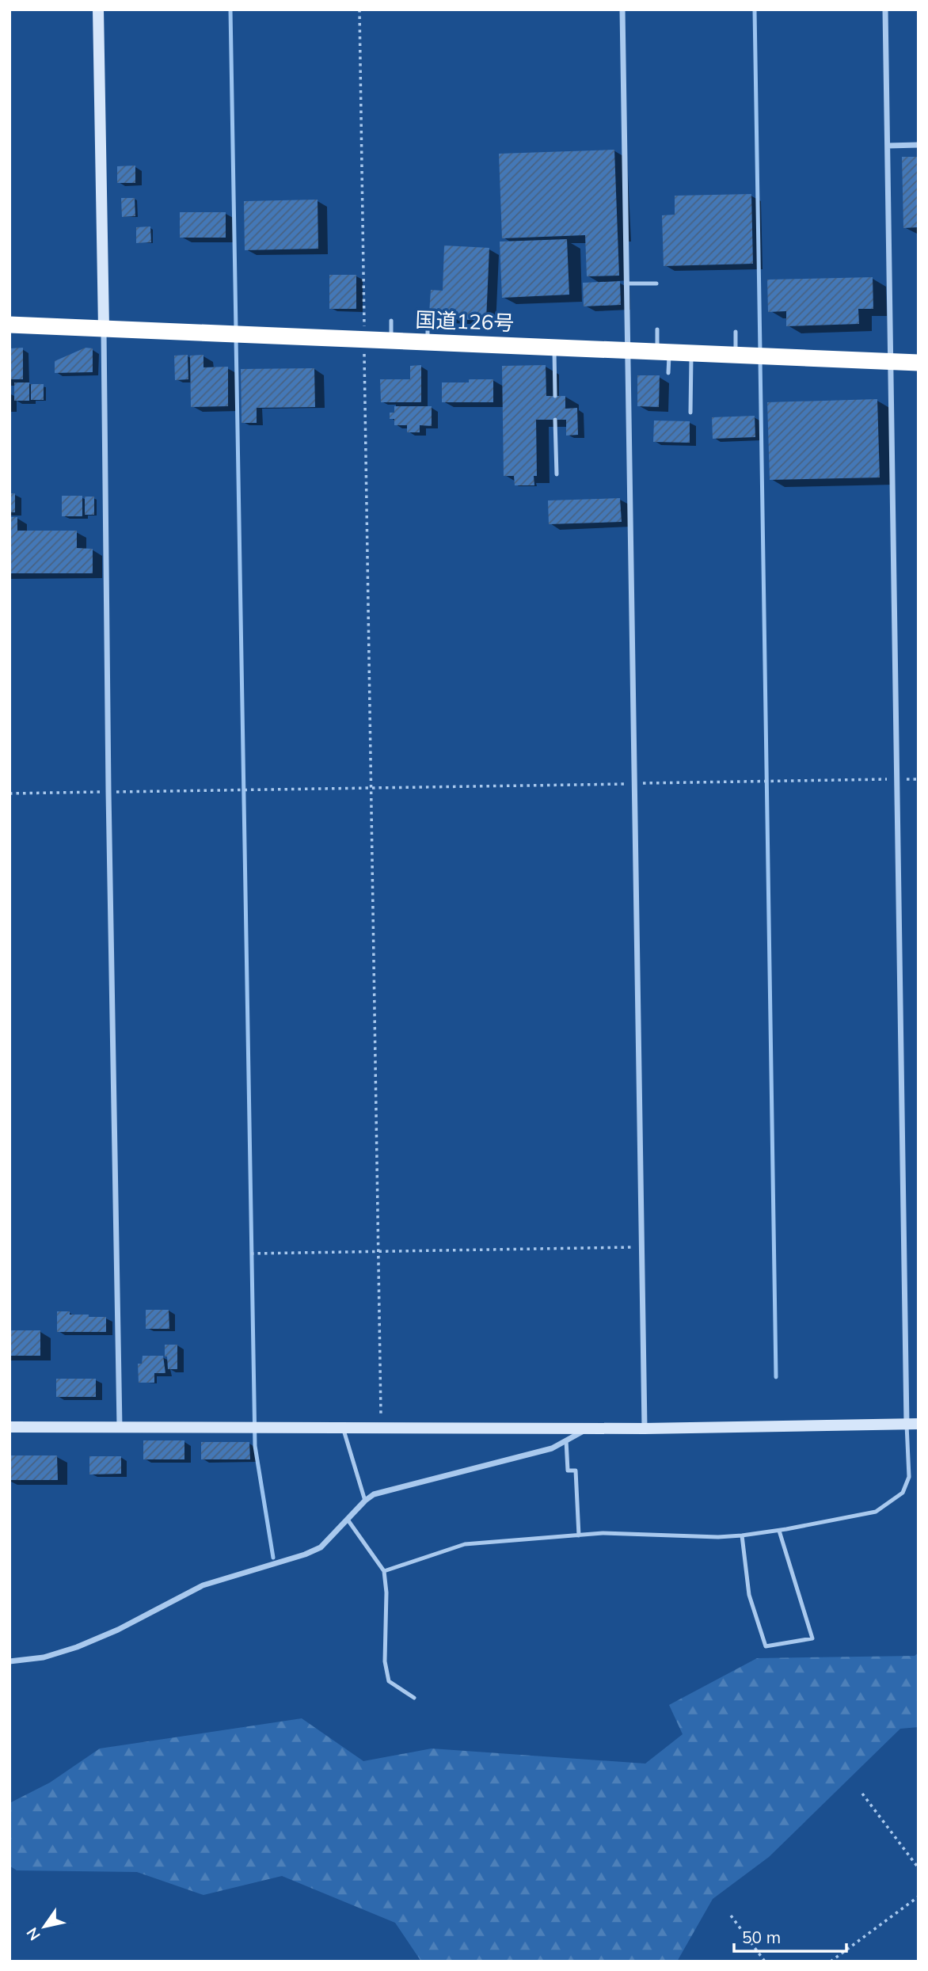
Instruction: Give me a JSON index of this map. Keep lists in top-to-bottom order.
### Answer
{
  "streets": {
    "highway": ["国道126号"]
  },
  "scale_bar": "50 m",
  "north": "bottom left"
}
